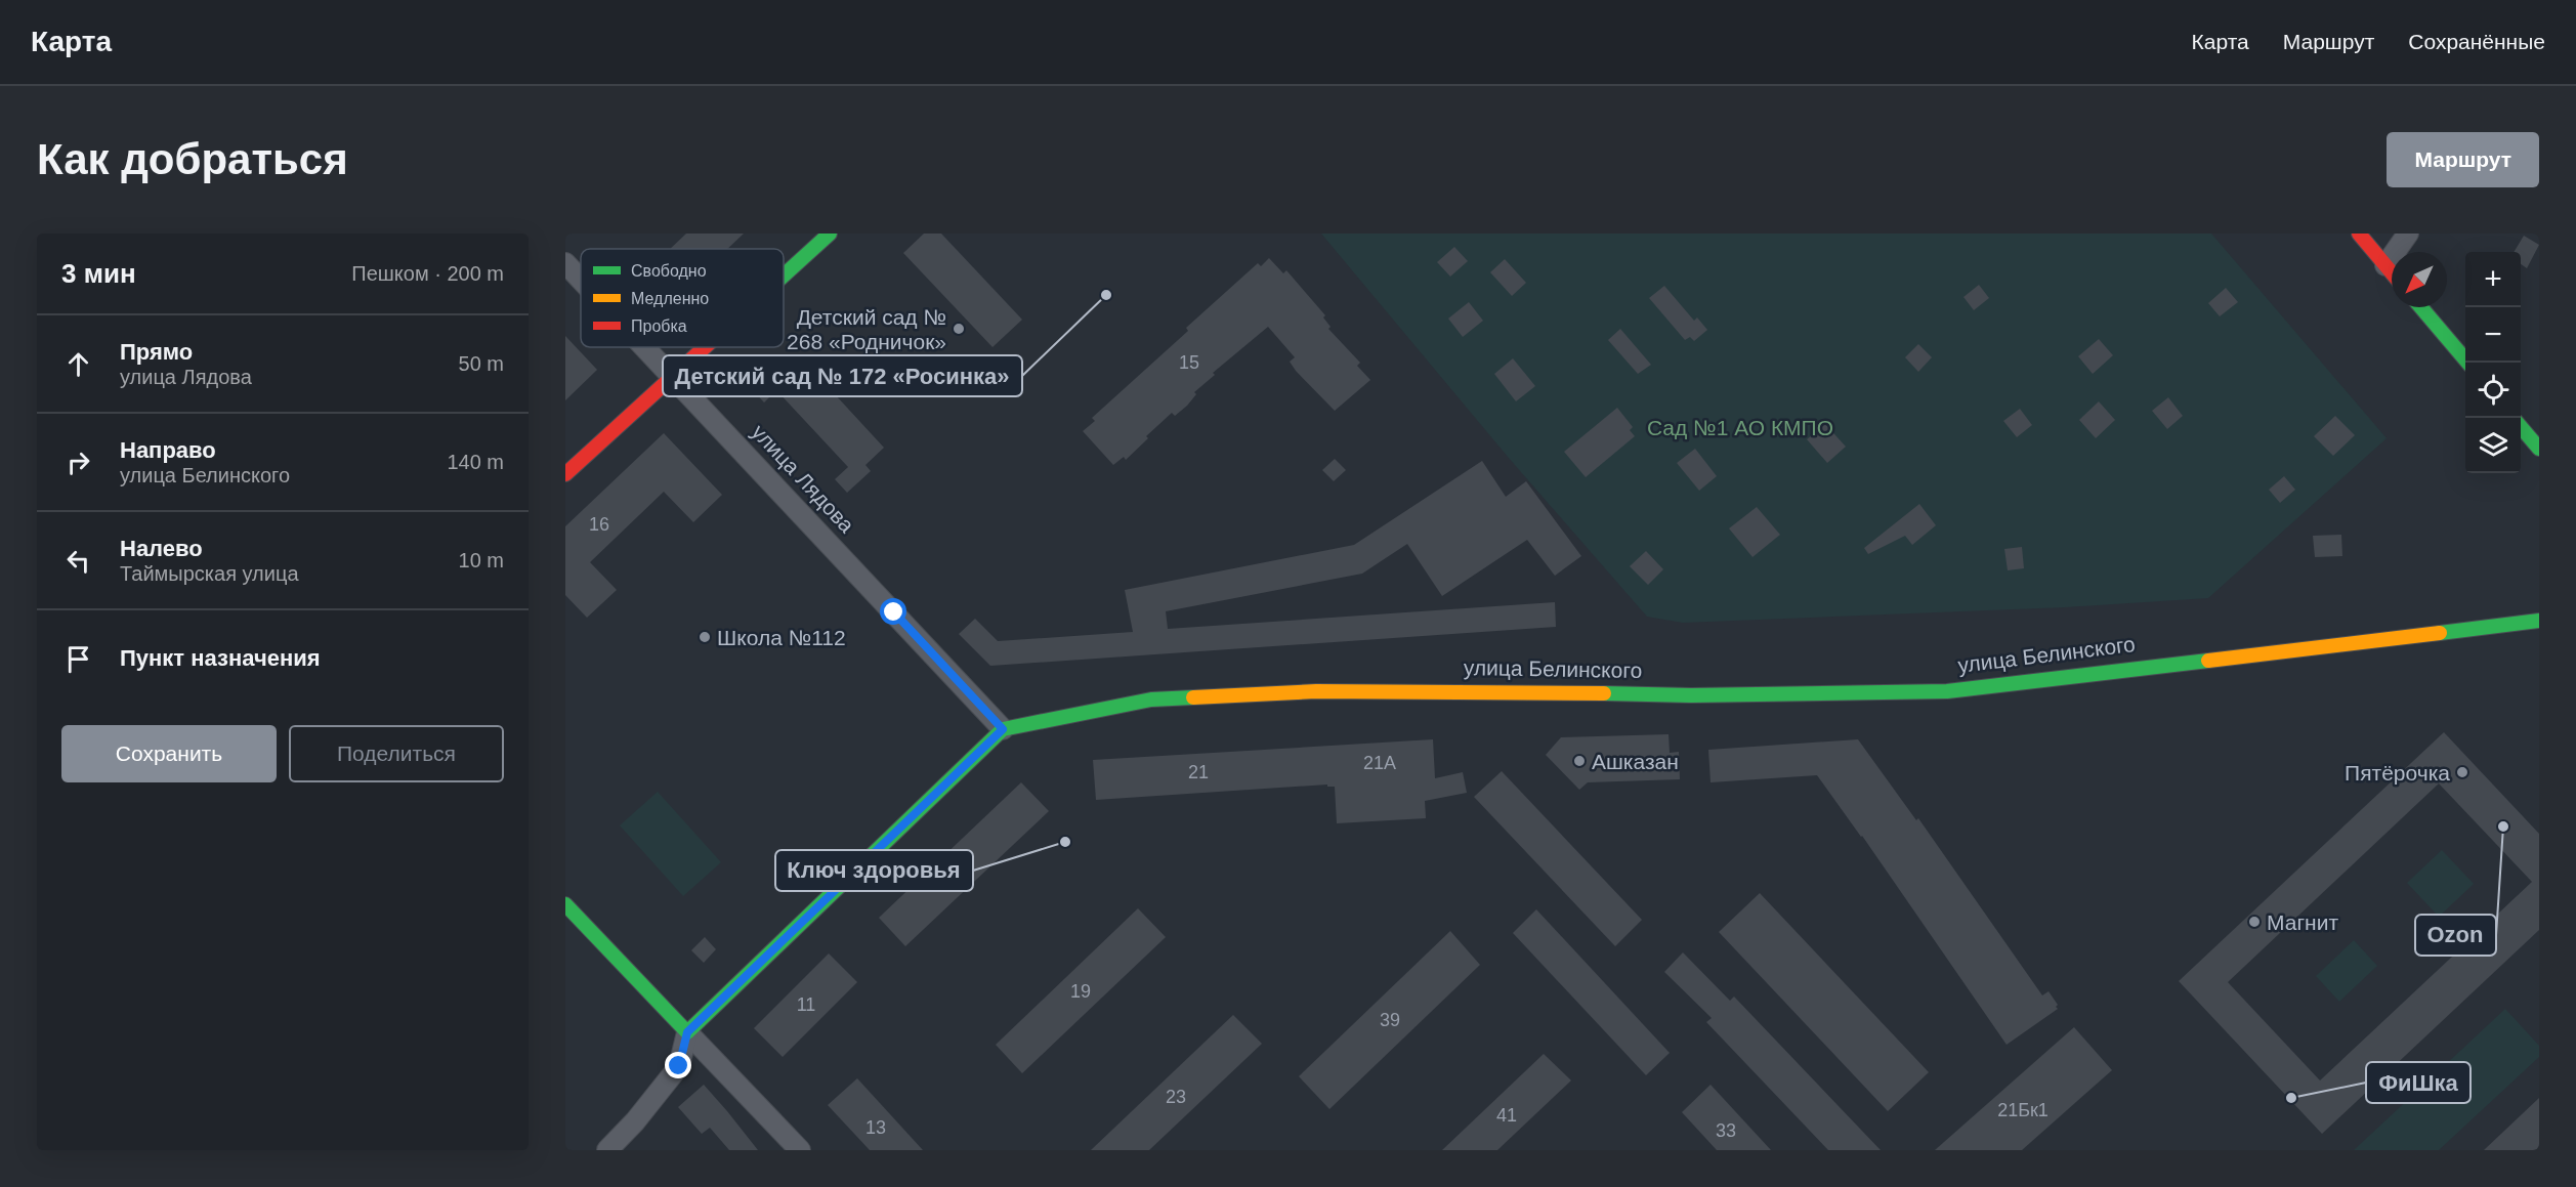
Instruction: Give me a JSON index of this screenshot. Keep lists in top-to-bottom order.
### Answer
{
  "streets": {
    "street": ["улица Лядова", "улица Белинского"]
  },
  "crossings": [
    ["улица Лядова", "улица Белинского"]
  ],
  "parks": ["Сад №1 АО КМПО"],
  "places": [
    "Детский сад № 172 «Росинка»",
    "Детский сад № 268 «Родничок»",
    "Школа №112",
    "Ашказан",
    "Пятёрочка",
    "Ozon",
    "Ключ здоровья",
    "Магнит",
    "ФиШка"
  ],
  "house_numbers": [
    "15",
    "16",
    "21А",
    "21",
    "19",
    "11",
    "39",
    "23",
    "21Бк1",
    "41",
    "13",
    "33"
  ],
  "legend": ["Свободно", "Медленно", "Пробка"],
  "north": "bottom left",
  "page": {
    "header": "Карта",
    "nav": ["Карта", "Маршрут", "Сохранённые"],
    "buttons": [
      "Маршрут",
      ["Сохранить", "Поделиться"]
    ],
    "title": "Как добраться",
    "heading": ["3 мин", "Пешком · 200 m"],
    "map_buttons": ["+", "−"],
    "list": [
      ["Прямо", "улица Лядова", "50 m"],
      ["Направо", "улица Белинского", "140 m"],
      ["Налево", "Таймырская улица", "10 m"],
      "Пункт назначения"
    ]
  }
}
